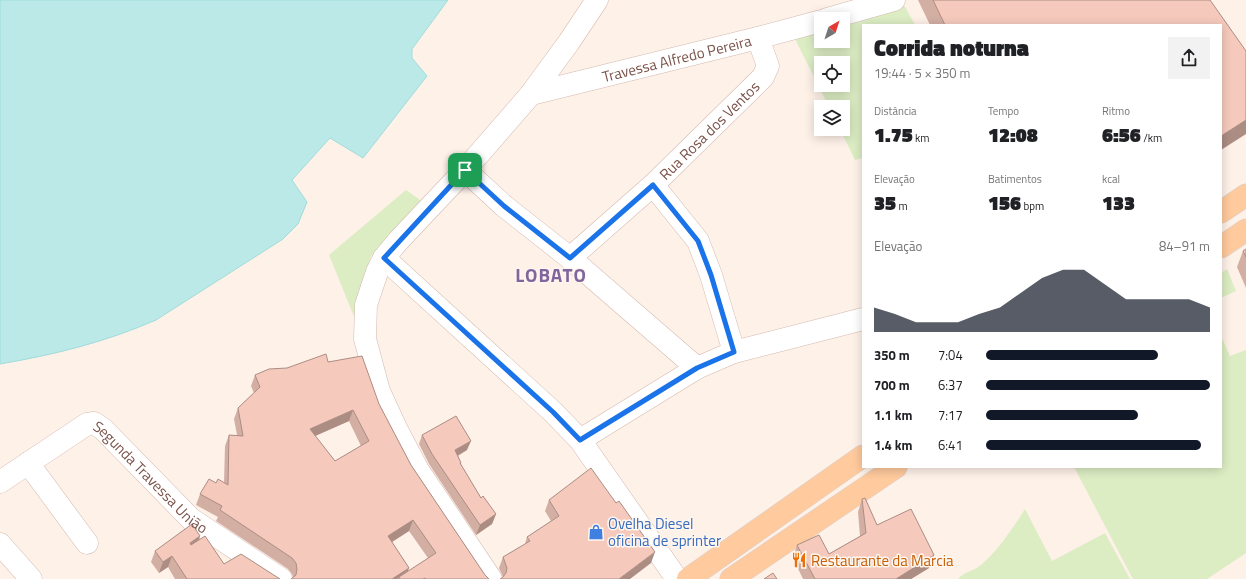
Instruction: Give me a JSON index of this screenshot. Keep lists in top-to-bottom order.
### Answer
{
  "streets": {
    "street": ["Travessa Alfredo Pereira", "Rua Rosa dos Ventos", "Segunda Travessa União"]
  },
  "crossings": [
    ["Travessa Alfredo Pereira", "Rua Rosa dos Ventos"]
  ],
  "districts": ["LOBATO"],
  "places": {
    "shop": ["Ovelha Diesel oficina de sprinter"],
    "restaurant": ["Restaurante da Marcia"]
  },
  "north": "top right",
  "page": {
    "heading": ["Corrida noturna", "19:44 · 5 × 350 m"],
    "stats": [
      ["Distância", "1.75 km"],
      ["Tempo", "12:08"],
      ["Ritmo", "6:56 /km"],
      ["Elevação", "35 m"],
      ["Batimentos", "156 bpm"],
      ["kcal", "133"]
    ],
    "chart": ["Elevação", "84–91 m"],
    "list": [
      {
        "name": "350 m",
        "note": "7:04"
      },
      {
        "name": "700 m",
        "note": "6:37"
      },
      {
        "name": "1.1 km",
        "note": "7:17"
      },
      {
        "name": "1.4 km",
        "note": "6:41"
      }
    ]
  }
}
